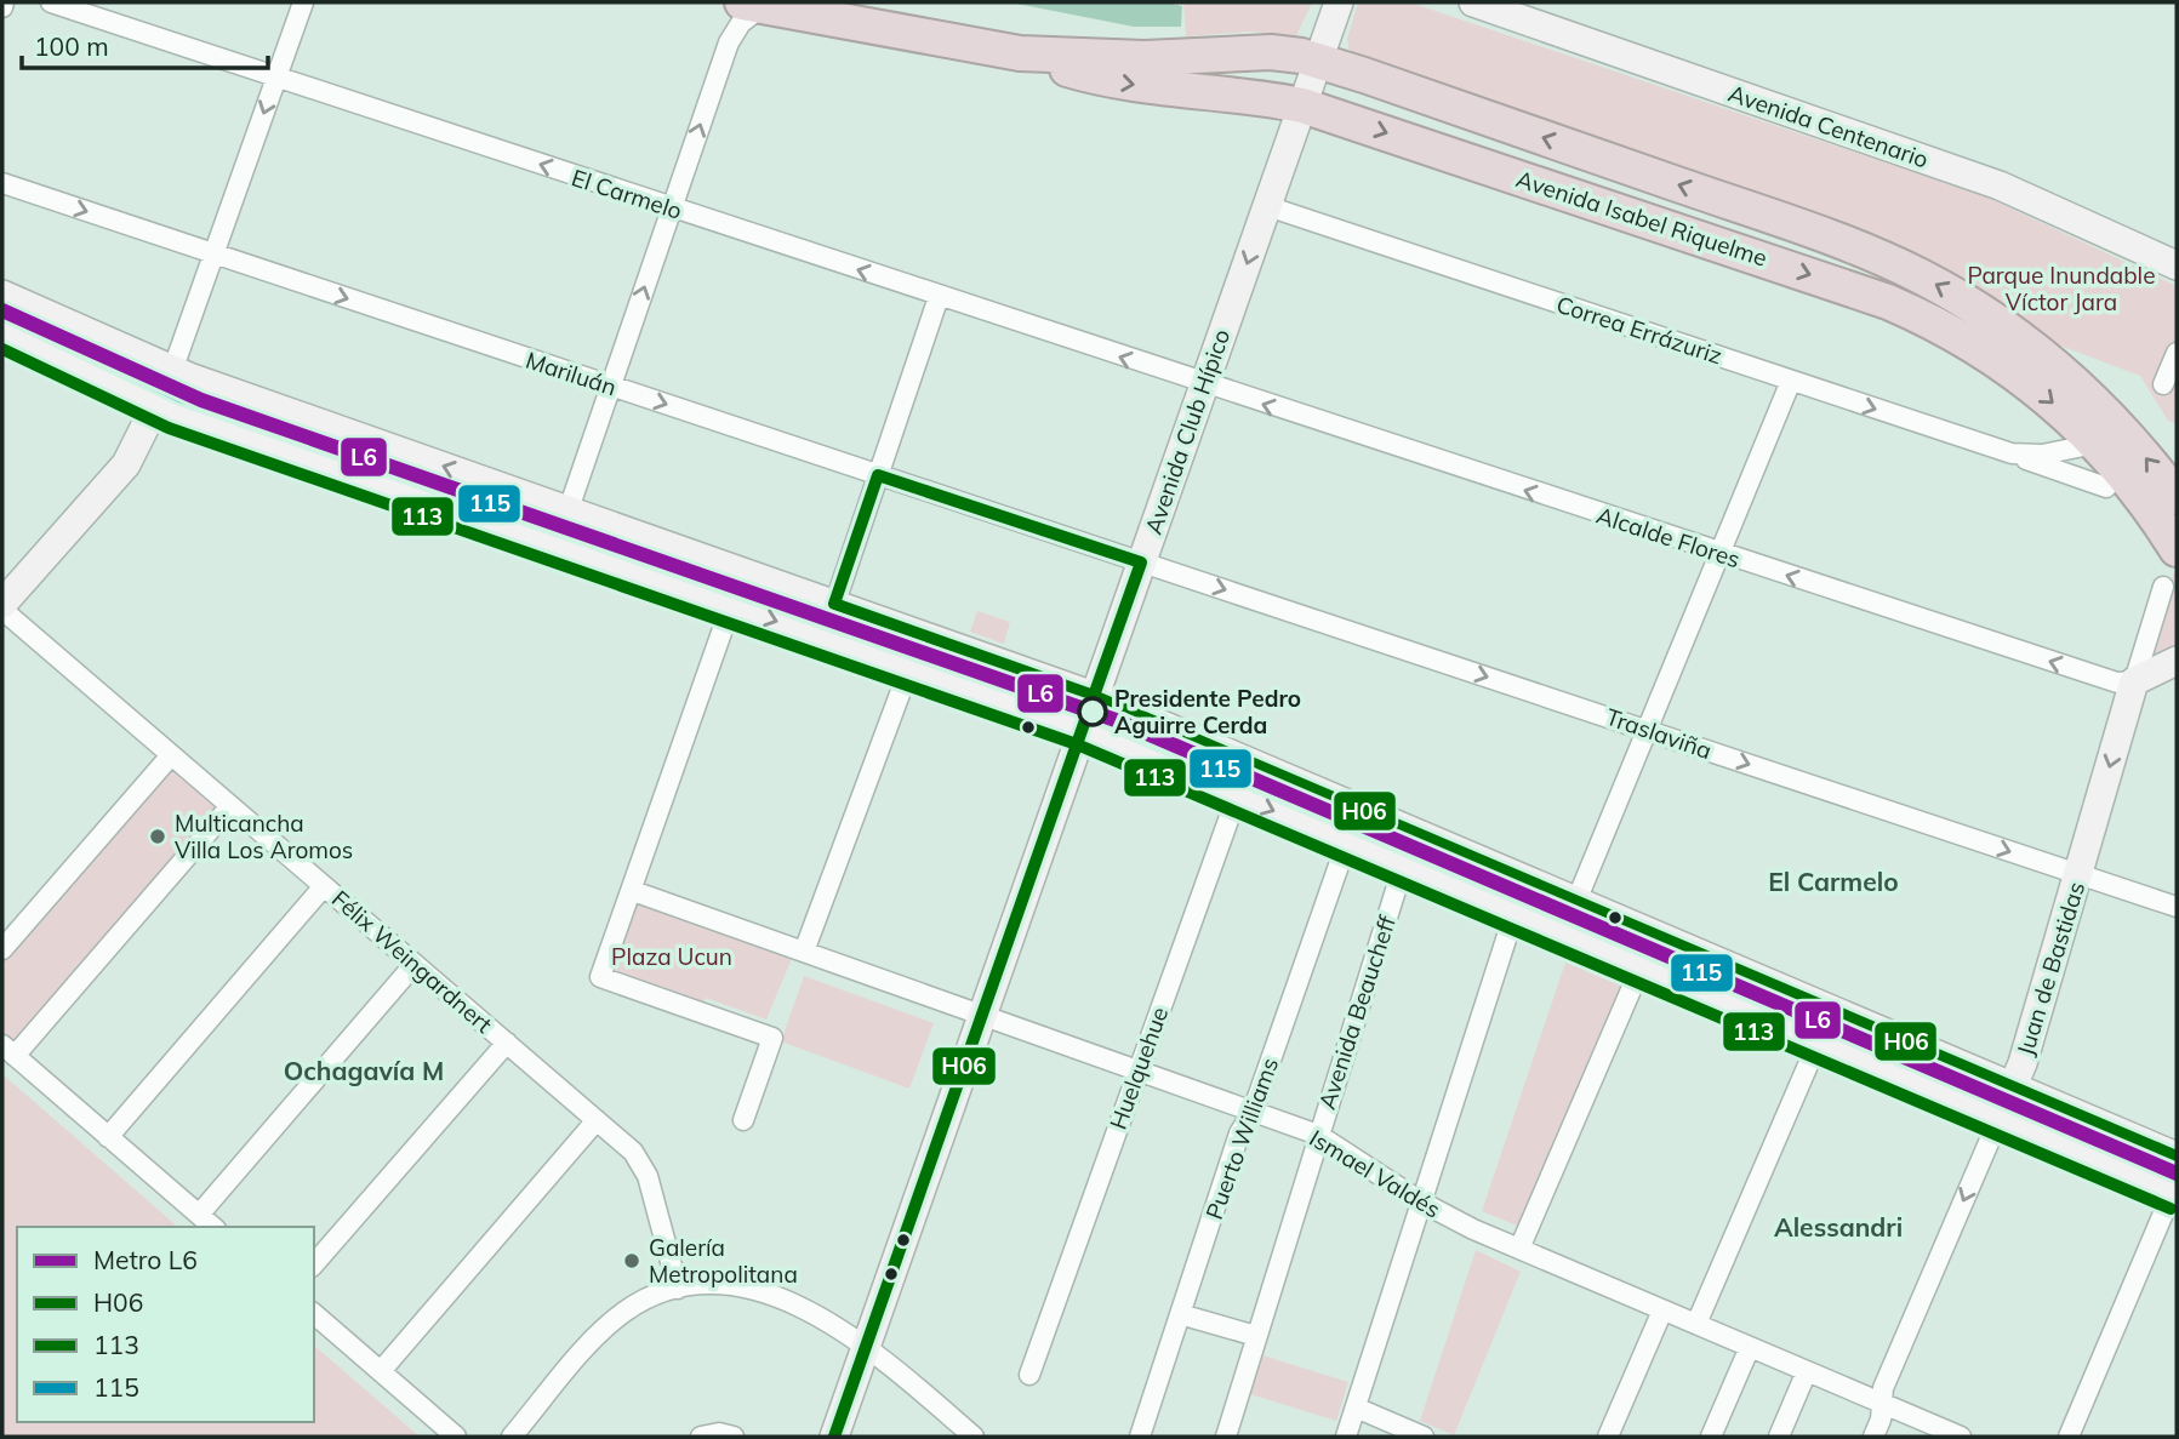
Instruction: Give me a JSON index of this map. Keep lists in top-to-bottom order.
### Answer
{
  "streets": {
    "highway": ["Avenida Isabel Riquelme"],
    "main road": ["Avenida Centenario", "Avenida Club Hípico", "Juan de Bastidas"],
    "street": [
      "El Carmelo",
      "Correa Errázuriz",
      "Mariluán",
      "Alcalde Flores",
      "Traslaviña",
      "Félix Weingardnert",
      "Avenida Beaucheff",
      "Huelquehue",
      "Puerto Williams",
      "Ismael Valdés"
    ]
  },
  "crossings": [
    ["El Carmelo", "Avenida Club Hípico"],
    ["El Carmelo", "Alcalde Flores"],
    ["Avenida Isabel Riquelme", "Correa Errázuriz"],
    ["Avenida Isabel Riquelme", "Avenida Club Hípico"],
    ["Correa Errázuriz", "Avenida Club Hípico"],
    ["Mariluán", "Avenida Club Hípico"],
    ["Mariluán", "Traslaviña"],
    ["Avenida Club Hípico", "Alcalde Flores"],
    ["Avenida Club Hípico", "Traslaviña"],
    ["Avenida Club Hípico", "Ismael Valdés"],
    ["Alcalde Flores", "Juan de Bastidas"],
    ["Traslaviña", "Juan de Bastidas"],
    ["Juan de Bastidas", "Ismael Valdés"],
    ["Avenida Beaucheff", "Ismael Valdés"],
    ["Huelquehue", "Ismael Valdés"],
    ["Puerto Williams", "Ismael Valdés"]
  ],
  "one_way": [
    "El Carmelo",
    "Mariluán",
    "Alcalde Flores",
    "Traslaviña",
    "Juan de Bastidas"
  ],
  "districts": ["El Carmelo", "Ochagavía M", "Alessandri"],
  "parks": ["Parque Inundable Víctor Jara", "Plaza Ucun"],
  "places": ["Presidente Pedro Aguirre Cerda", "Multicancha Villa Los Aromos", "Galería Metropolitana"],
  "lines": [
    "metro line L6",
    "transit line 115",
    "transit line 113",
    "transit line H06"
  ],
  "legend": [
    "Metro L6",
    "H06",
    "113",
    "115"
  ],
  "scale_bar": "100 m"
}
